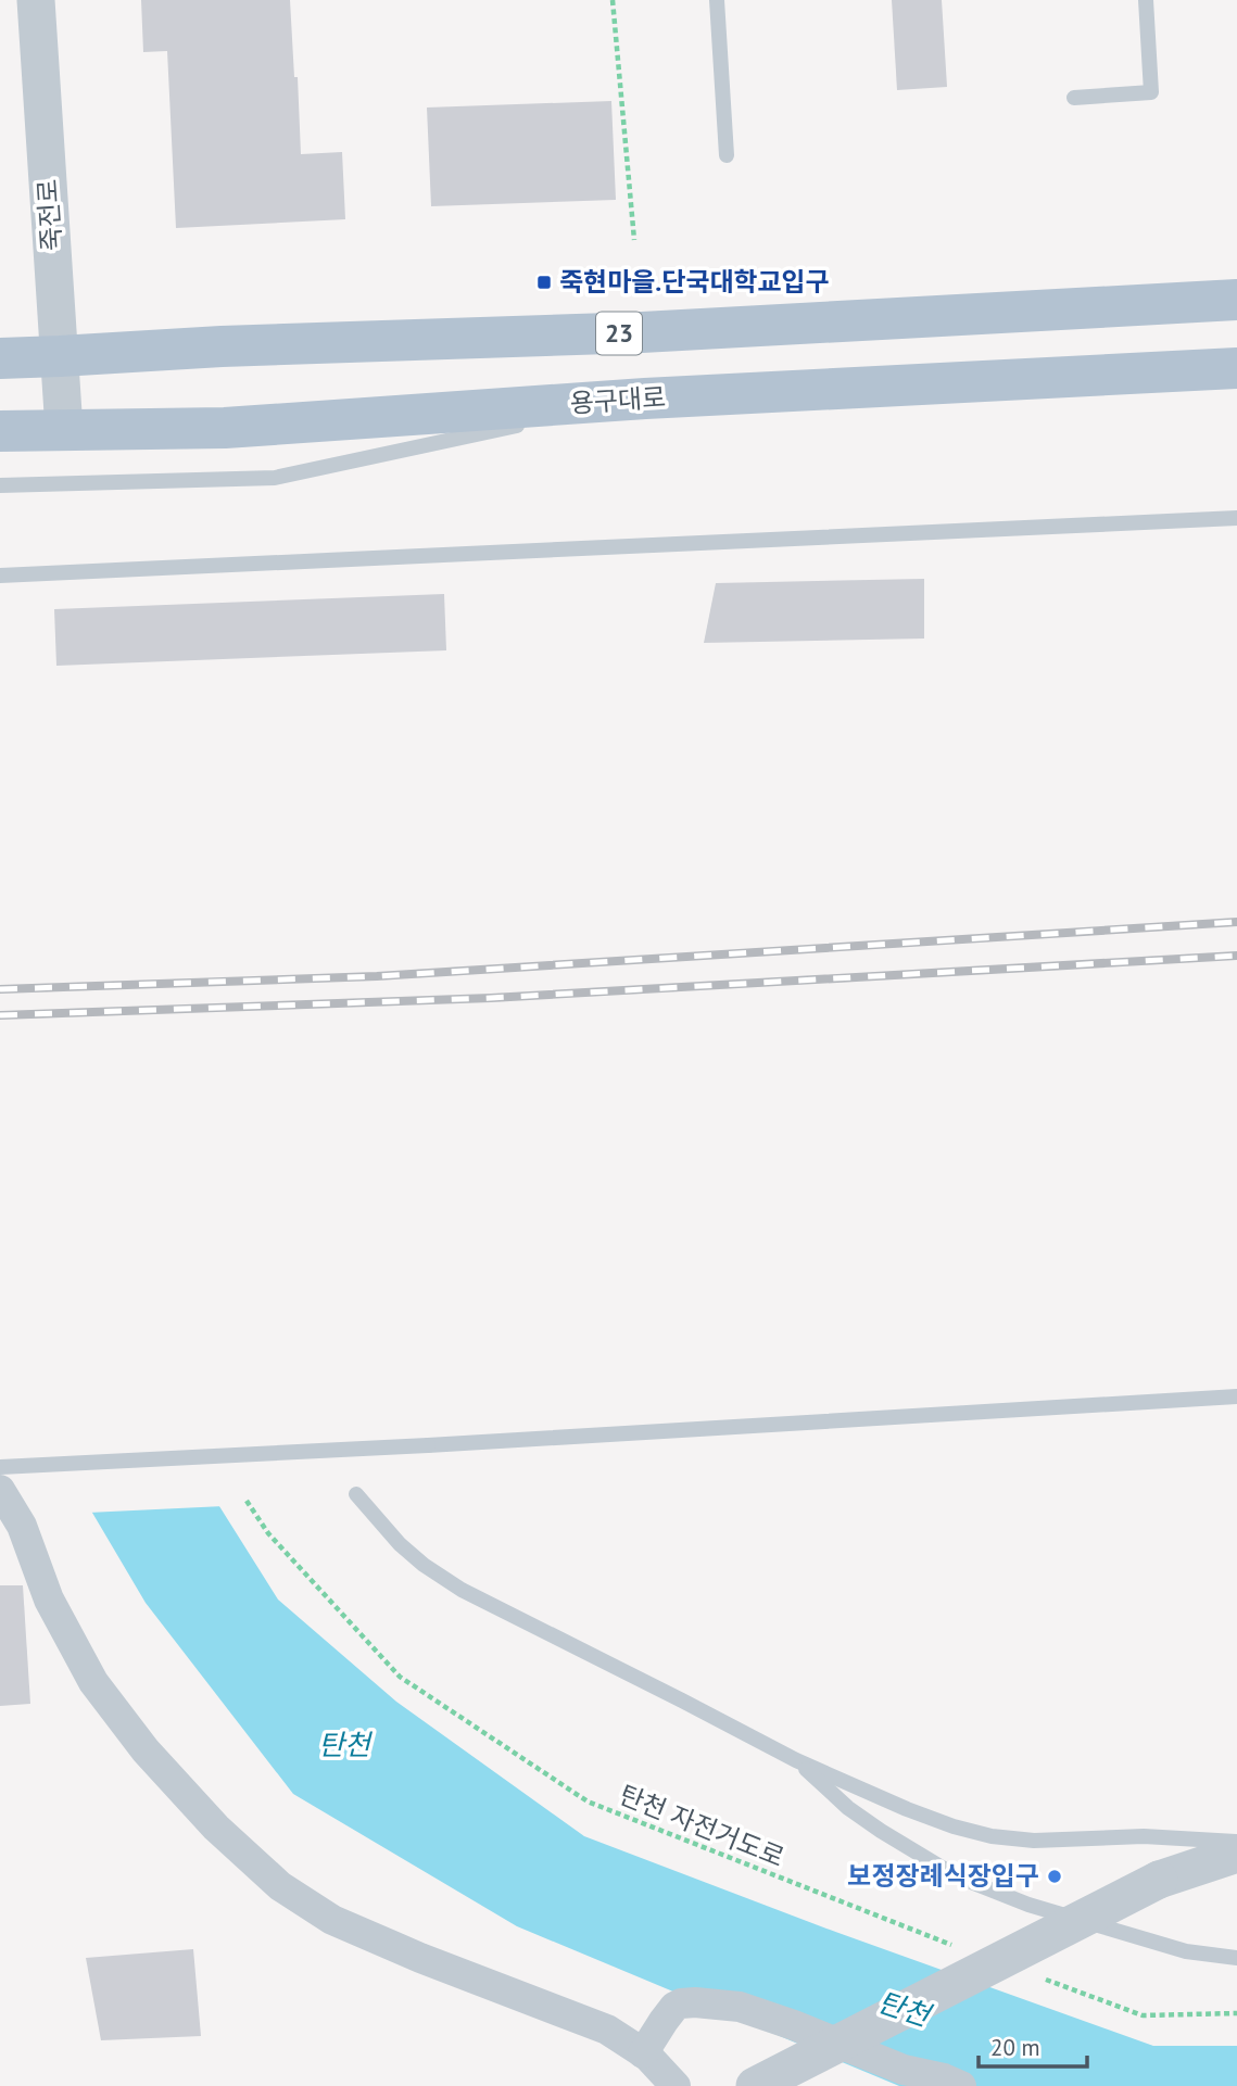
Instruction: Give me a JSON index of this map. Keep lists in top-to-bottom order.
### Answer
{
  "streets": {
    "main road": ["23", "용구대로"],
    "street": ["죽전로"],
    "path": ["탄천 자전거도로"]
  },
  "crossings": [
    ["죽전로", "23"],
    ["죽전로", "용구대로"]
  ],
  "water": ["탄천"],
  "places": {
    "transit": ["죽현마을.단국대학교입구"],
    "other": ["보정장례식장입구"]
  },
  "scale_bar": "20 m"
}
